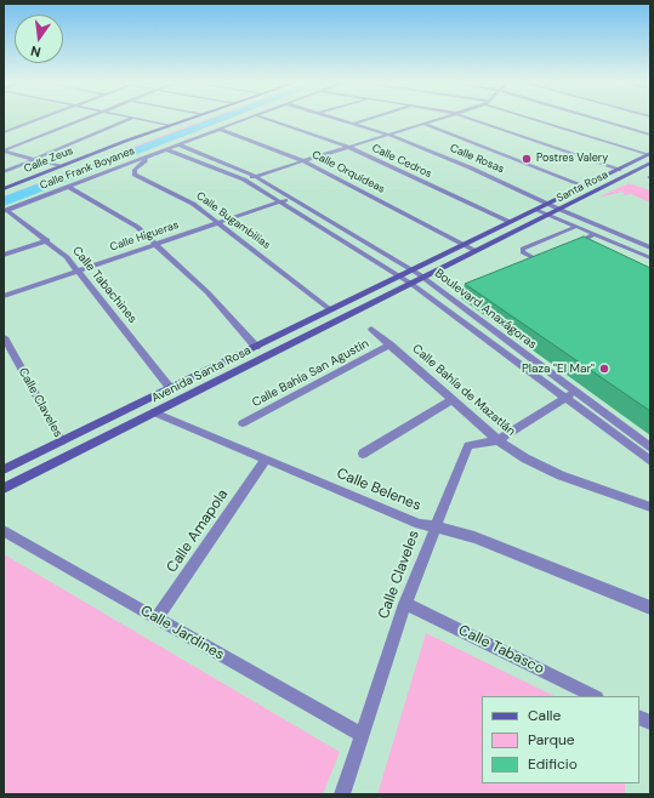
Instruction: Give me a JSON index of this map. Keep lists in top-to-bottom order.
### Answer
{
  "streets": {
    "main road": ["Calle Zeus", "Santa Rosa", "Avenida Santa Rosa"],
    "street": [
      "Calle Rosas",
      "Calle Cedros",
      "Calle Frank Boyanes",
      "Calle Orquídeas",
      "Calle Bugambilias",
      "Calle Higueras",
      "Calle Tabachines",
      "Boulevard Anaxágoras",
      "Calle Bahía San Agustín",
      "Calle Bahía de Mazatlán",
      "Calle Claveles",
      "Calle Belenes",
      "Calle Amapola",
      "Calle Jardines",
      "Calle Tabasco"
    ]
  },
  "crossings": [
    ["Calle Rosas", "Avenida Santa Rosa"],
    ["Calle Cedros", "Avenida Santa Rosa"],
    ["Calle Frank Boyanes", "Calle Orquídeas"],
    ["Calle Frank Boyanes", "Calle Bugambilias"],
    ["Calle Frank Boyanes", "Calle Tabachines"],
    ["Calle Orquídeas", "Avenida Santa Rosa"],
    ["Santa Rosa", "Avenida Santa Rosa"],
    ["Calle Bugambilias", "Calle Higueras"],
    ["Calle Bugambilias", "Avenida Santa Rosa"],
    ["Calle Higueras", "Calle Tabachines"],
    ["Calle Tabachines", "Avenida Santa Rosa"],
    ["Boulevard Anaxágoras", "Avenida Santa Rosa"],
    ["Boulevard Anaxágoras", "Calle Claveles"],
    ["Calle Bahía San Agustín", "Calle Bahía de Mazatlán"],
    ["Avenida Santa Rosa", "Calle Claveles"],
    ["Avenida Santa Rosa", "Calle Belenes"],
    ["Calle Bahía de Mazatlán", "Calle Claveles"],
    ["Calle Claveles", "Calle Belenes"],
    ["Calle Claveles", "Calle Jardines"],
    ["Calle Claveles", "Calle Tabasco"],
    ["Calle Belenes", "Calle Amapola"],
    ["Calle Amapola", "Calle Jardines"]
  ],
  "places": ["Postres Valery", "Plaza \"El Mar\""],
  "legend": ["Calle", "Parque", "Edificio"],
  "north": "bottom"
}
